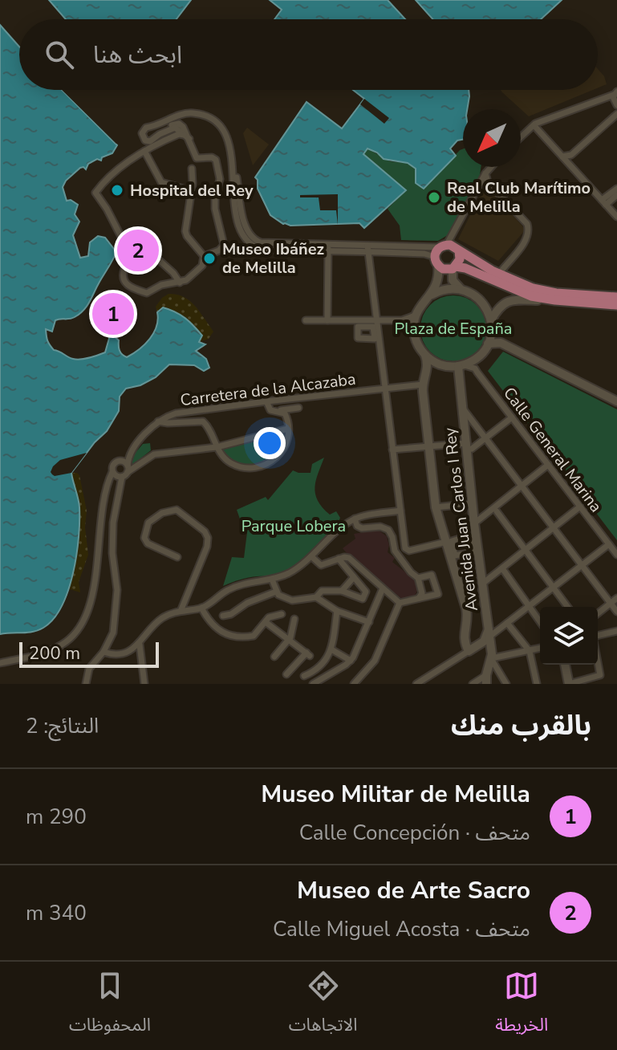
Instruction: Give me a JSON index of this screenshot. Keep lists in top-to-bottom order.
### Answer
{
  "streets": {
    "main road": ["Avenida Juan Carlos I Rey"],
    "street": ["Carretera de la Alcazaba", "Calle General Marina"]
  },
  "crossings": [
    ["Calle General Marina", "Avenida Juan Carlos I Rey"]
  ],
  "parks": ["Plaza de España", "Parque Lobera"],
  "places": ["Hospital del Rey", "Real Club Marítimo de Melilla", "Museo Ibáñez de Melilla"],
  "scale_bar": "200 m",
  "north": "bottom left",
  "page": {
    "search": "ابحث هنا",
    "pins": ["2", "1"],
    "scale": "200 m",
    "heading": ["بالقرب منك", "النتائج: 2"],
    "list": [
      {
        "mark": "1",
        "name": "Museo Militar de Melilla",
        "note": "متحف · Calle Concepción",
        "value": "290 m"
      },
      {
        "mark": "2",
        "name": "Museo de Arte Sacro",
        "note": "متحف · Calle Miguel Acosta",
        "value": "340 m"
      }
    ],
    "nav": ["الخريطة", "الاتجاهات", "المحفوظات"]
  }
}
